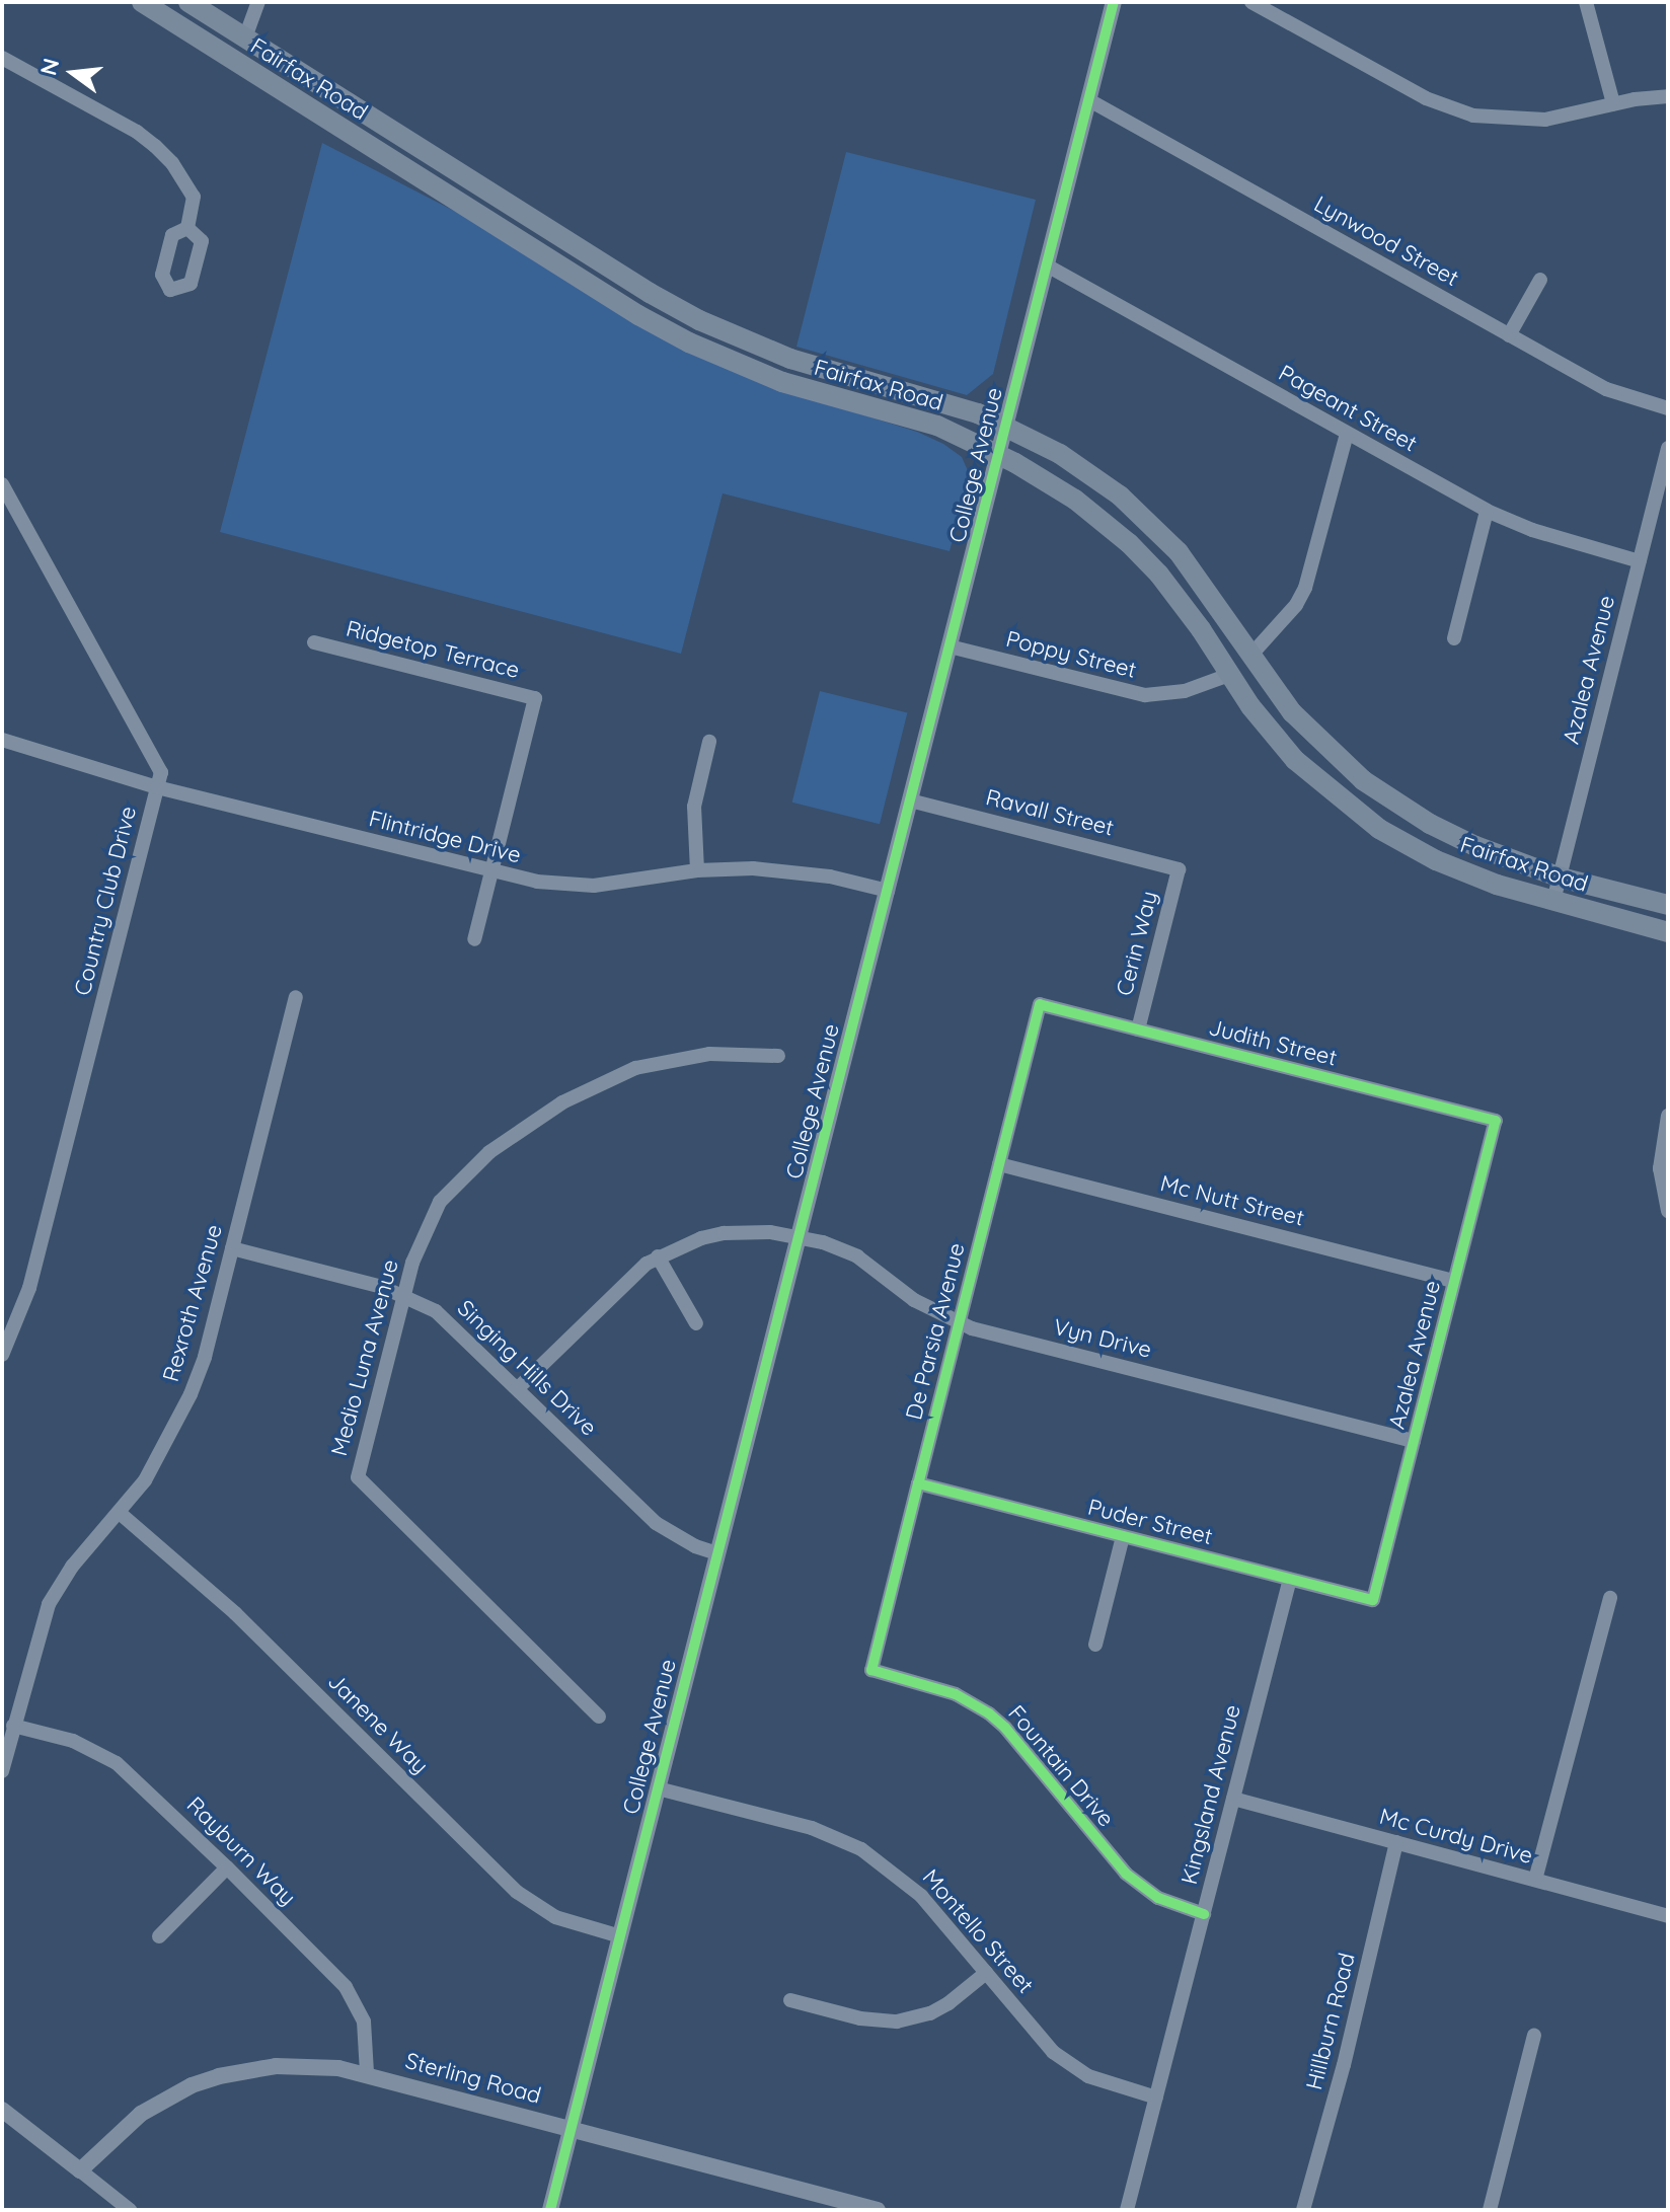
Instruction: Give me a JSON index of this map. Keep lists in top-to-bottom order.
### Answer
{
  "streets": {
    "main road": ["Fairfax Road"],
    "street": [
      "Lynwood Street",
      "Pageant Street",
      "College Avenue",
      "Ridgetop Terrace",
      "Poppy Street",
      "Azalea Avenue",
      "Ravall Street",
      "Flintridge Drive",
      "Country Club Drive",
      "Cerin Way",
      "Judith Street",
      "Mc Nutt Street",
      "Rexroth Avenue",
      "De Parsia Avenue",
      "Vyn Drive",
      "Medio Luna Avenue",
      "Singing Hills Drive",
      "Puder Street",
      "Janene Way",
      "Fountain Drive",
      "Kingsland Avenue",
      "Mc Curdy Drive",
      "Rayburn Way",
      "Montello Street",
      "Hillburn Road",
      "Sterling Road"
    ]
  },
  "crossings": [
    ["Fairfax Road", "College Avenue"],
    ["Fairfax Road", "Poppy Street"],
    ["Fairfax Road", "Azalea Avenue"],
    ["Lynwood Street", "College Avenue"],
    ["Pageant Street", "College Avenue"],
    ["Pageant Street", "Azalea Avenue"],
    ["College Avenue", "Poppy Street"],
    ["College Avenue", "Ravall Street"],
    ["College Avenue", "Flintridge Drive"],
    ["College Avenue", "Vyn Drive"],
    ["College Avenue", "Singing Hills Drive"],
    ["College Avenue", "Janene Way"],
    ["College Avenue", "Montello Street"],
    ["College Avenue", "Sterling Road"],
    ["Ridgetop Terrace", "Flintridge Drive"],
    ["Azalea Avenue", "Judith Street"],
    ["Azalea Avenue", "Mc Nutt Street"],
    ["Azalea Avenue", "Vyn Drive"],
    ["Azalea Avenue", "Puder Street"],
    ["Ravall Street", "Cerin Way"],
    ["Flintridge Drive", "Country Club Drive"],
    ["Cerin Way", "Judith Street"],
    ["Judith Street", "De Parsia Avenue"],
    ["Mc Nutt Street", "De Parsia Avenue"],
    ["Rexroth Avenue", "Singing Hills Drive"],
    ["Rexroth Avenue", "Janene Way"],
    ["Rexroth Avenue", "Rayburn Way"],
    ["De Parsia Avenue", "Vyn Drive"],
    ["De Parsia Avenue", "Puder Street"],
    ["De Parsia Avenue", "Fountain Drive"],
    ["Vyn Drive", "Singing Hills Drive"],
    ["Medio Luna Avenue", "Singing Hills Drive"],
    ["Puder Street", "Kingsland Avenue"],
    ["Fountain Drive", "Kingsland Avenue"],
    ["Kingsland Avenue", "Mc Curdy Drive"],
    ["Kingsland Avenue", "Montello Street"],
    ["Mc Curdy Drive", "Hillburn Road"],
    ["Rayburn Way", "Sterling Road"]
  ],
  "north": "left"
}
